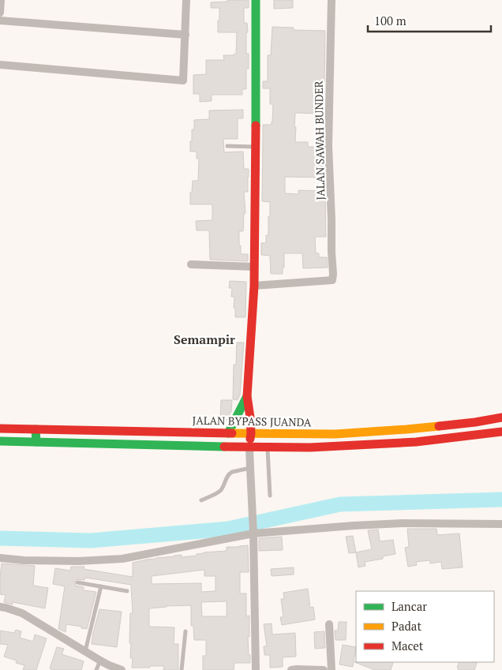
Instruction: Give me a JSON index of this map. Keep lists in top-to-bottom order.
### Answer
{
  "streets": {
    "main road": ["JALAN BYPASS JUANDA"],
    "street": ["JALAN SAWAH BUNDER"]
  },
  "districts": ["Semampir"],
  "legend": ["Lancar", "Padat", "Macet"],
  "scale_bar": "100 m"
}
